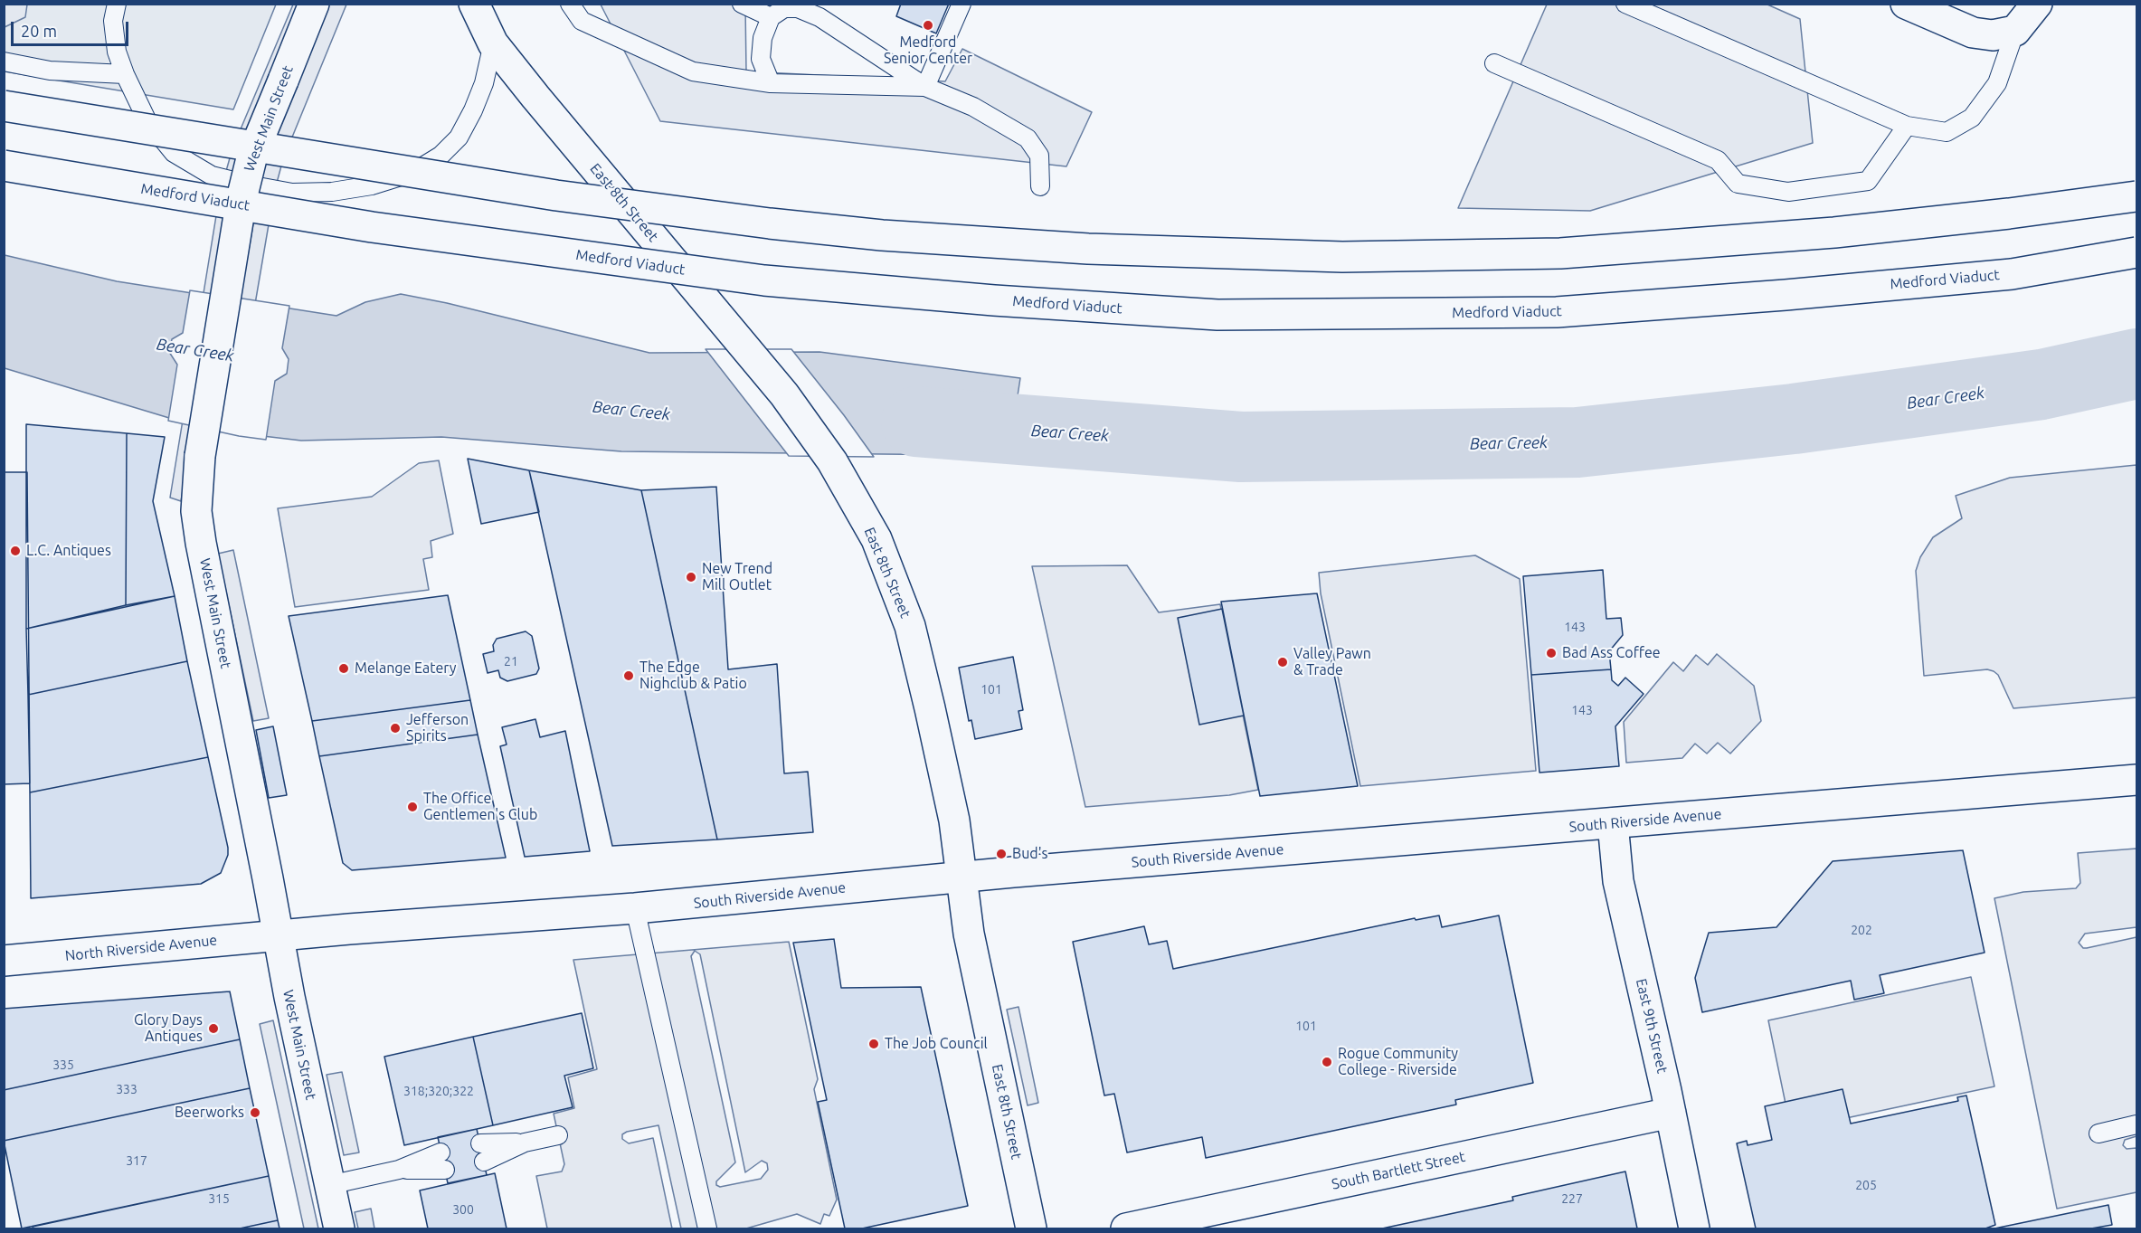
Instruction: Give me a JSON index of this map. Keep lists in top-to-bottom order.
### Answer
{
  "streets": {
    "main road": [
      "West Main Street",
      "Medford Viaduct",
      "East 8th Street",
      "South Riverside Avenue",
      "North Riverside Avenue",
      "East 9th Street",
      "South Bartlett Street"
    ]
  },
  "crossings": [
    ["West Main Street", "South Riverside Avenue"],
    ["West Main Street", "North Riverside Avenue"],
    ["East 8th Street", "South Riverside Avenue"],
    ["South Riverside Avenue", "North Riverside Avenue"],
    ["South Riverside Avenue", "East 9th Street"],
    ["East 9th Street", "South Bartlett Street"]
  ],
  "water": ["Bear Creek"],
  "places": [
    "Medford Senior Center",
    "L.C. Antiques",
    "New Trend Mill Outlet",
    "Bad Ass Coffee",
    "Valley Pawn & Trade",
    "Melange Eatery",
    "The Edge Nighclub & Patio",
    "Jefferson Spirits",
    "The Office Gentlemen's Club",
    "Bud's",
    "Glory Days Antiques",
    "The Job Council",
    "Rogue Community College - Riverside",
    "Beerworks"
  ],
  "house_numbers": [
    "143",
    "21",
    "101",
    "143",
    "202",
    "101",
    "335",
    "333",
    "318;320;322",
    "317",
    "205",
    "315",
    "227",
    "300"
  ],
  "scale_bar": "20 m"
}
